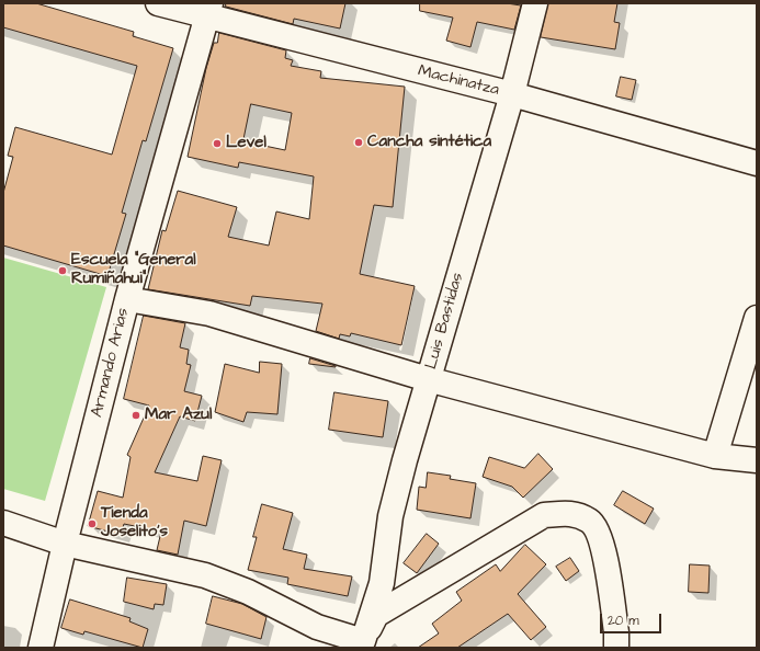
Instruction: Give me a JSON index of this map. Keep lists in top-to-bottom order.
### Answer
{
  "streets": {
    "street": ["Machinatza", "Luis Bastidas", "Armando Arias"]
  },
  "crossings": [
    ["Machinatza", "Luis Bastidas"],
    ["Machinatza", "Armando Arias"]
  ],
  "places": [
    "Cancha sintética",
    "Level",
    "Escuela \"General Rumiñahui\"",
    "Mar Azul",
    "Tienda Joselito's"
  ],
  "scale_bar": "20 m"
}
